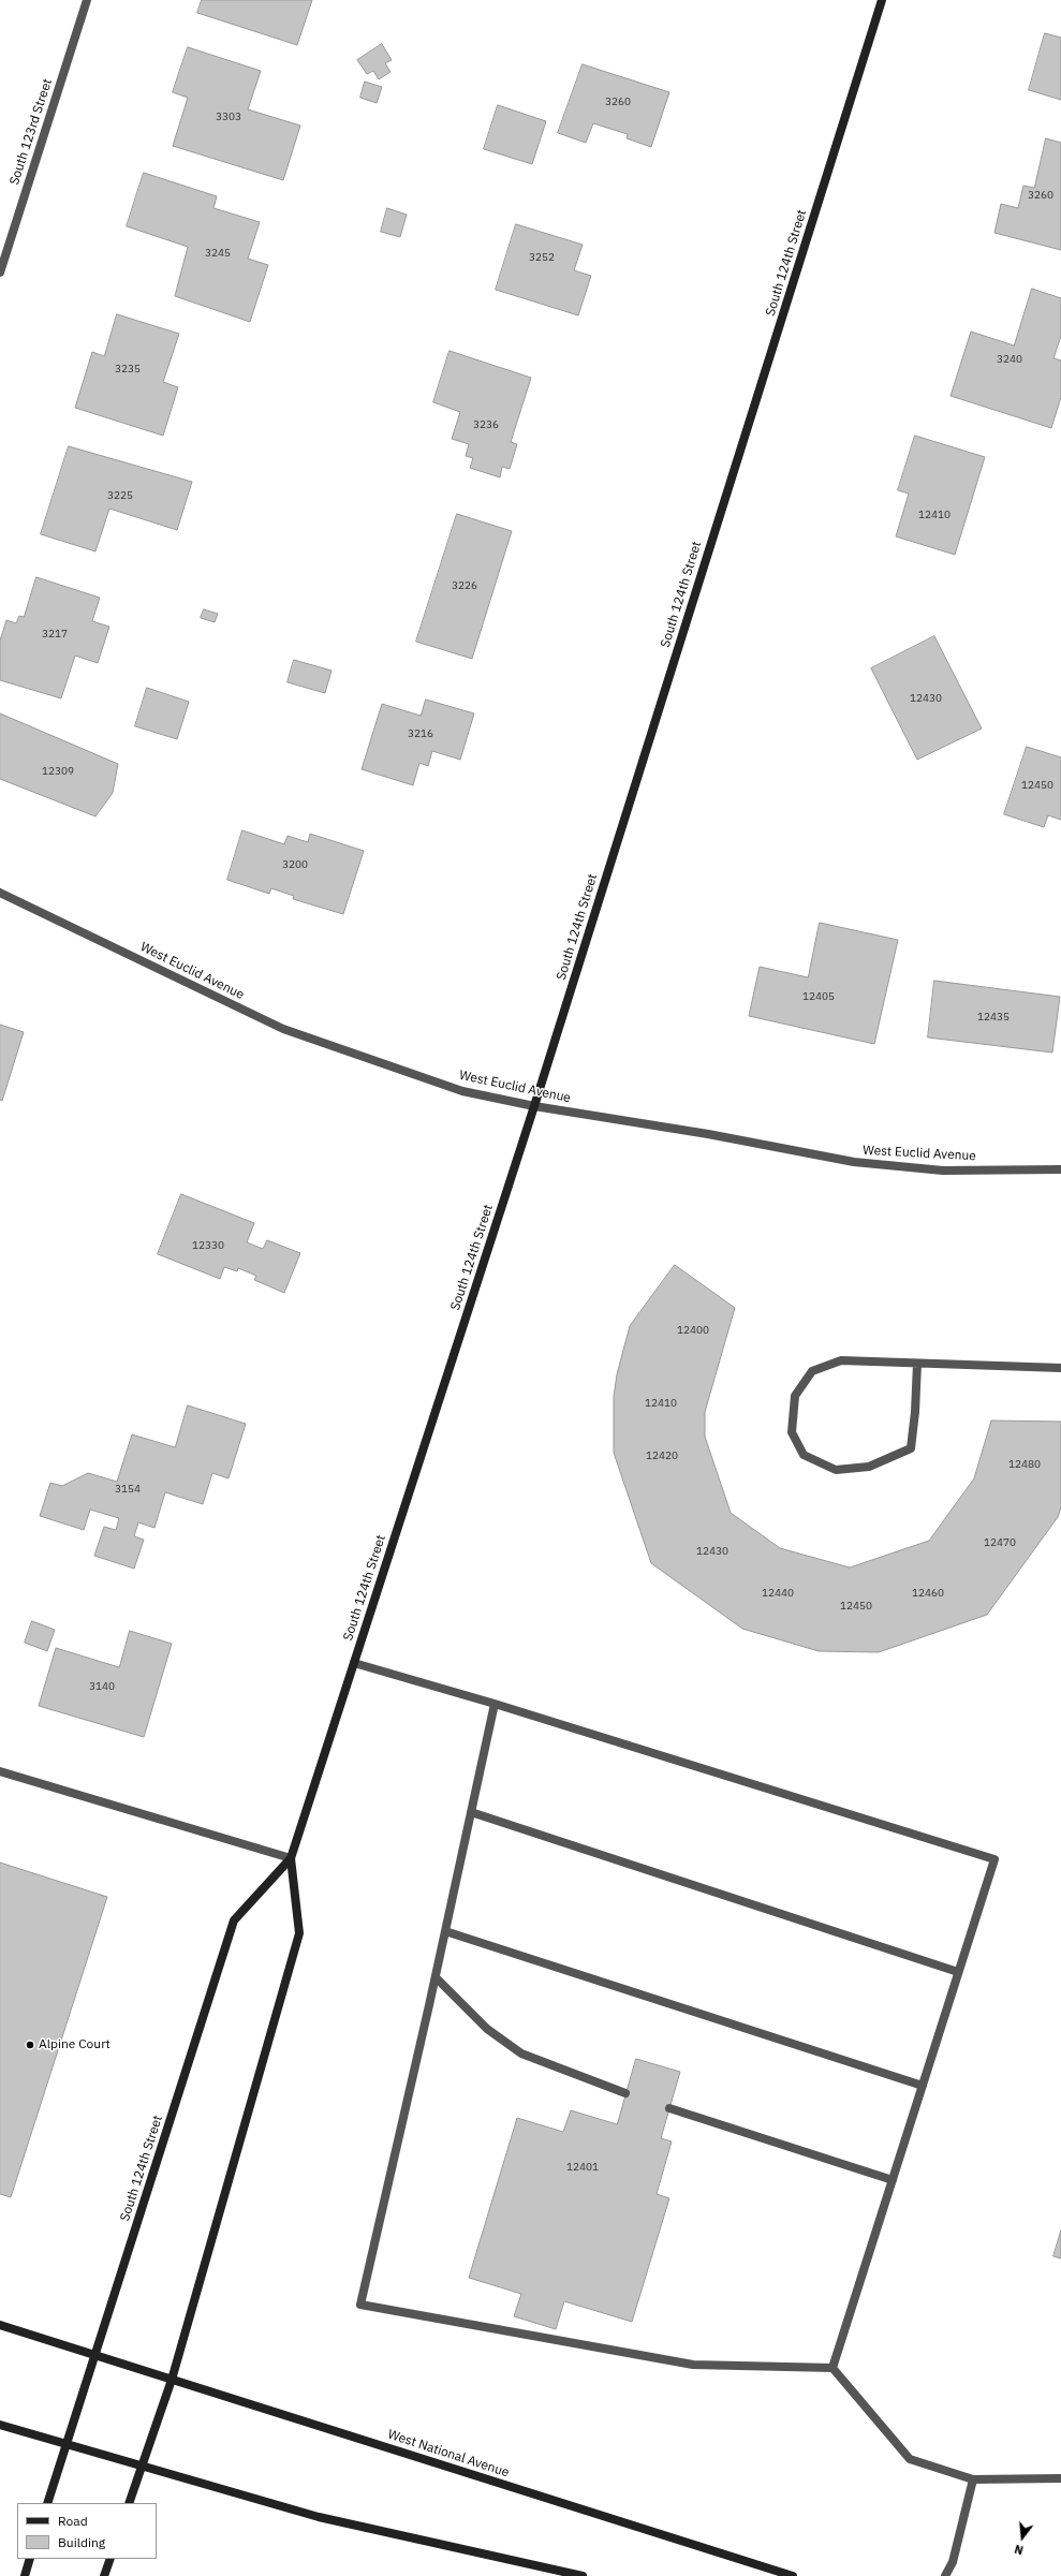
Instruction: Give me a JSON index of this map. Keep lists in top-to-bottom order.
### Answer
{
  "streets": {
    "street": [
      "South 123rd Street",
      "South 124th Street",
      "West Euclid Avenue",
      "West National Avenue"
    ]
  },
  "crossings": [
    ["South 124th Street", "West Euclid Avenue"],
    ["South 124th Street", "West National Avenue"]
  ],
  "places": ["Alpine Court"],
  "house_numbers": [
    "3260",
    "3303",
    "3260",
    "3245",
    "3252",
    "3240",
    "3235",
    "3236",
    "3225",
    "12410",
    "3226",
    "3217",
    "12430",
    "3216",
    "12309",
    "12450",
    "3200",
    "12405",
    "12435",
    "12330",
    "12400",
    "12410",
    "12420",
    "12480",
    "3154",
    "12470",
    "12430",
    "12440",
    "12460",
    "12450",
    "3140",
    "12401"
  ],
  "legend": ["Road", "Building"],
  "north": "bottom"
}
